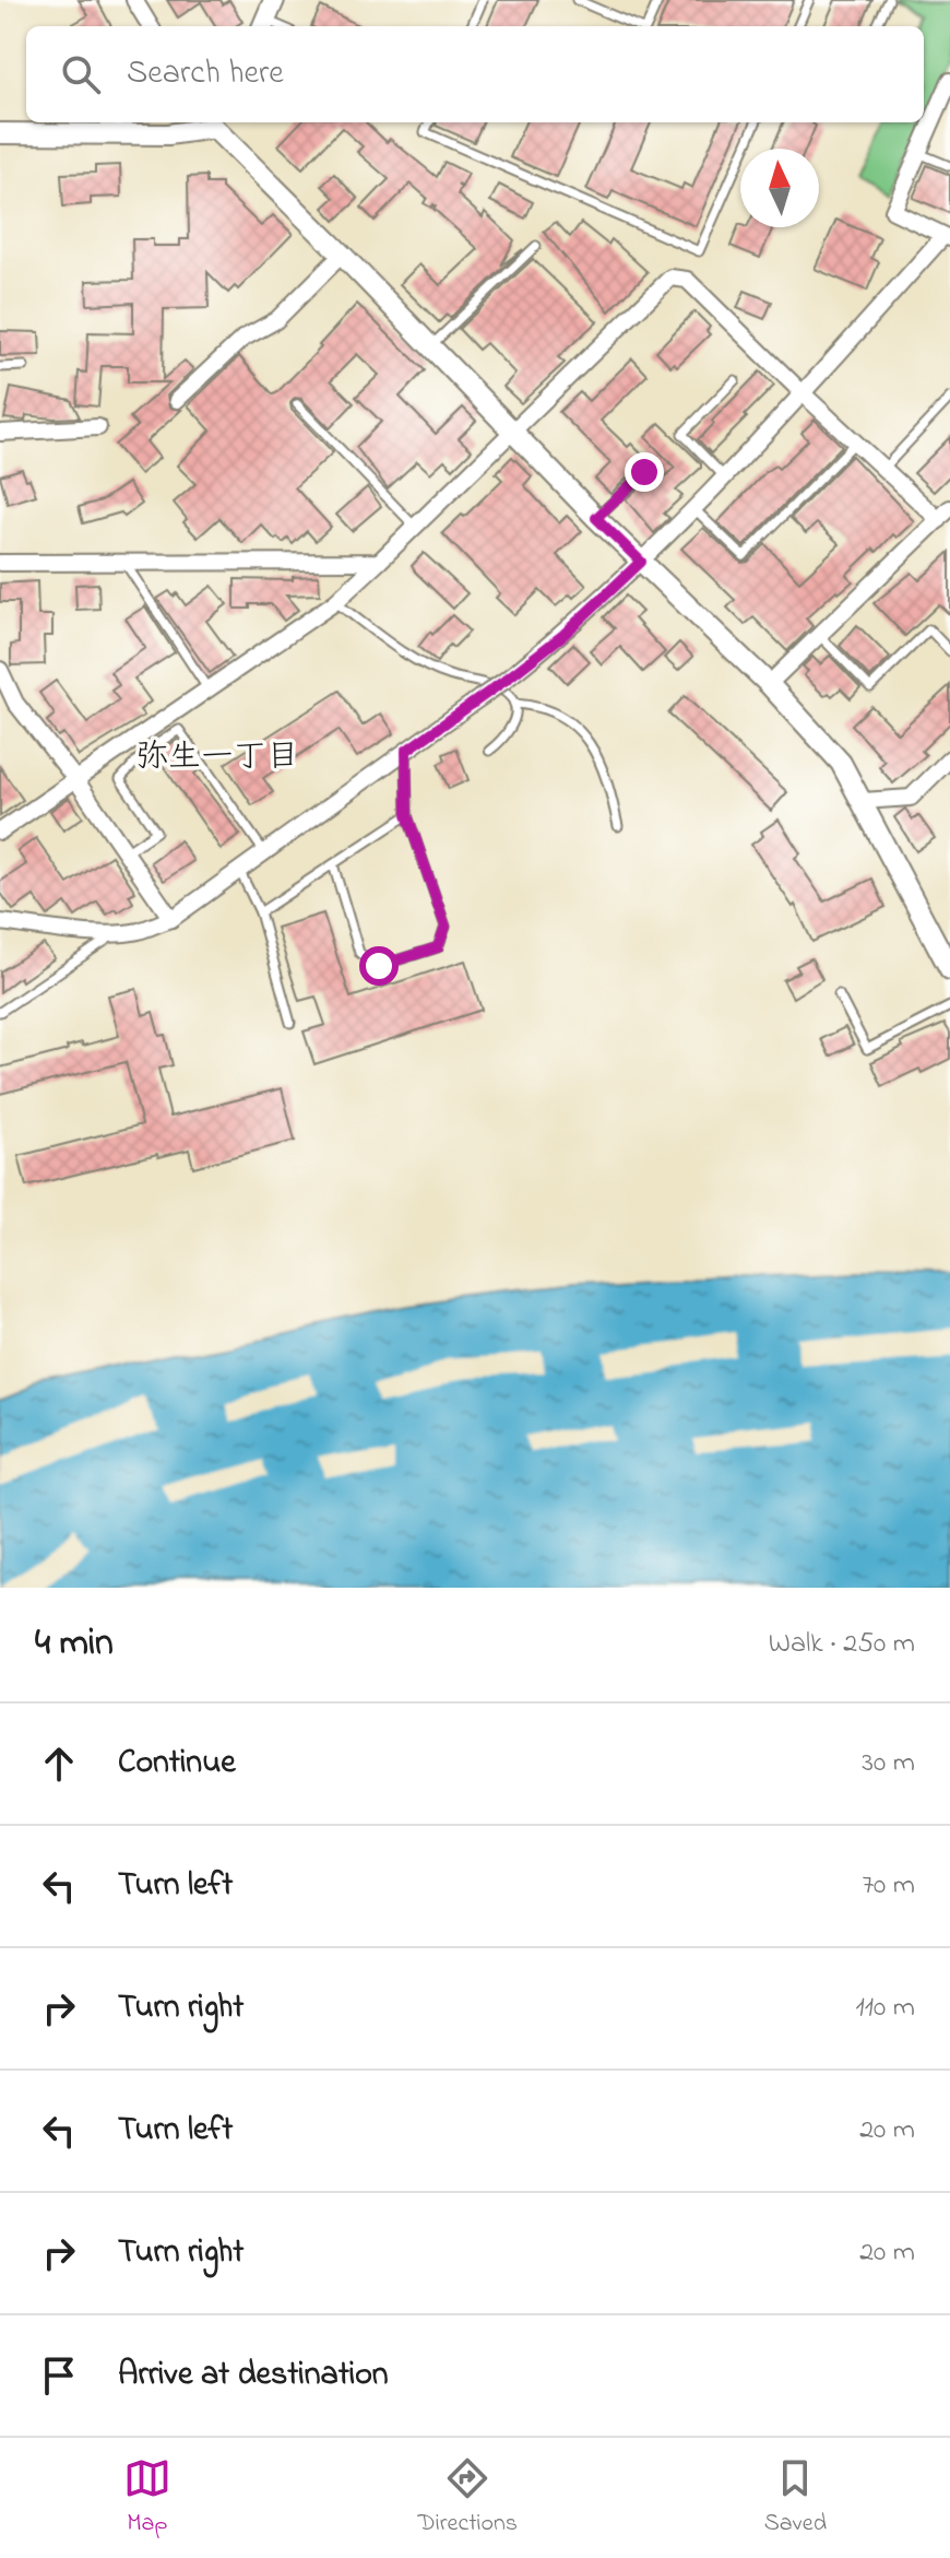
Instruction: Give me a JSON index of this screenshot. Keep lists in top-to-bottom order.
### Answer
{
  "districts": ["弥生一丁目"],
  "north": "top",
  "page": {
    "search": "Search here",
    "heading": ["4 min", "Walk · 250 m"],
    "list": [
      ["Continue", "30 m"],
      ["Turn left", "70 m"],
      ["Turn right", "110 m"],
      ["Turn left", "20 m"],
      ["Turn right", "20 m"],
      "Arrive at destination"
    ],
    "nav": ["Map", "Directions", "Saved"]
  }
}
